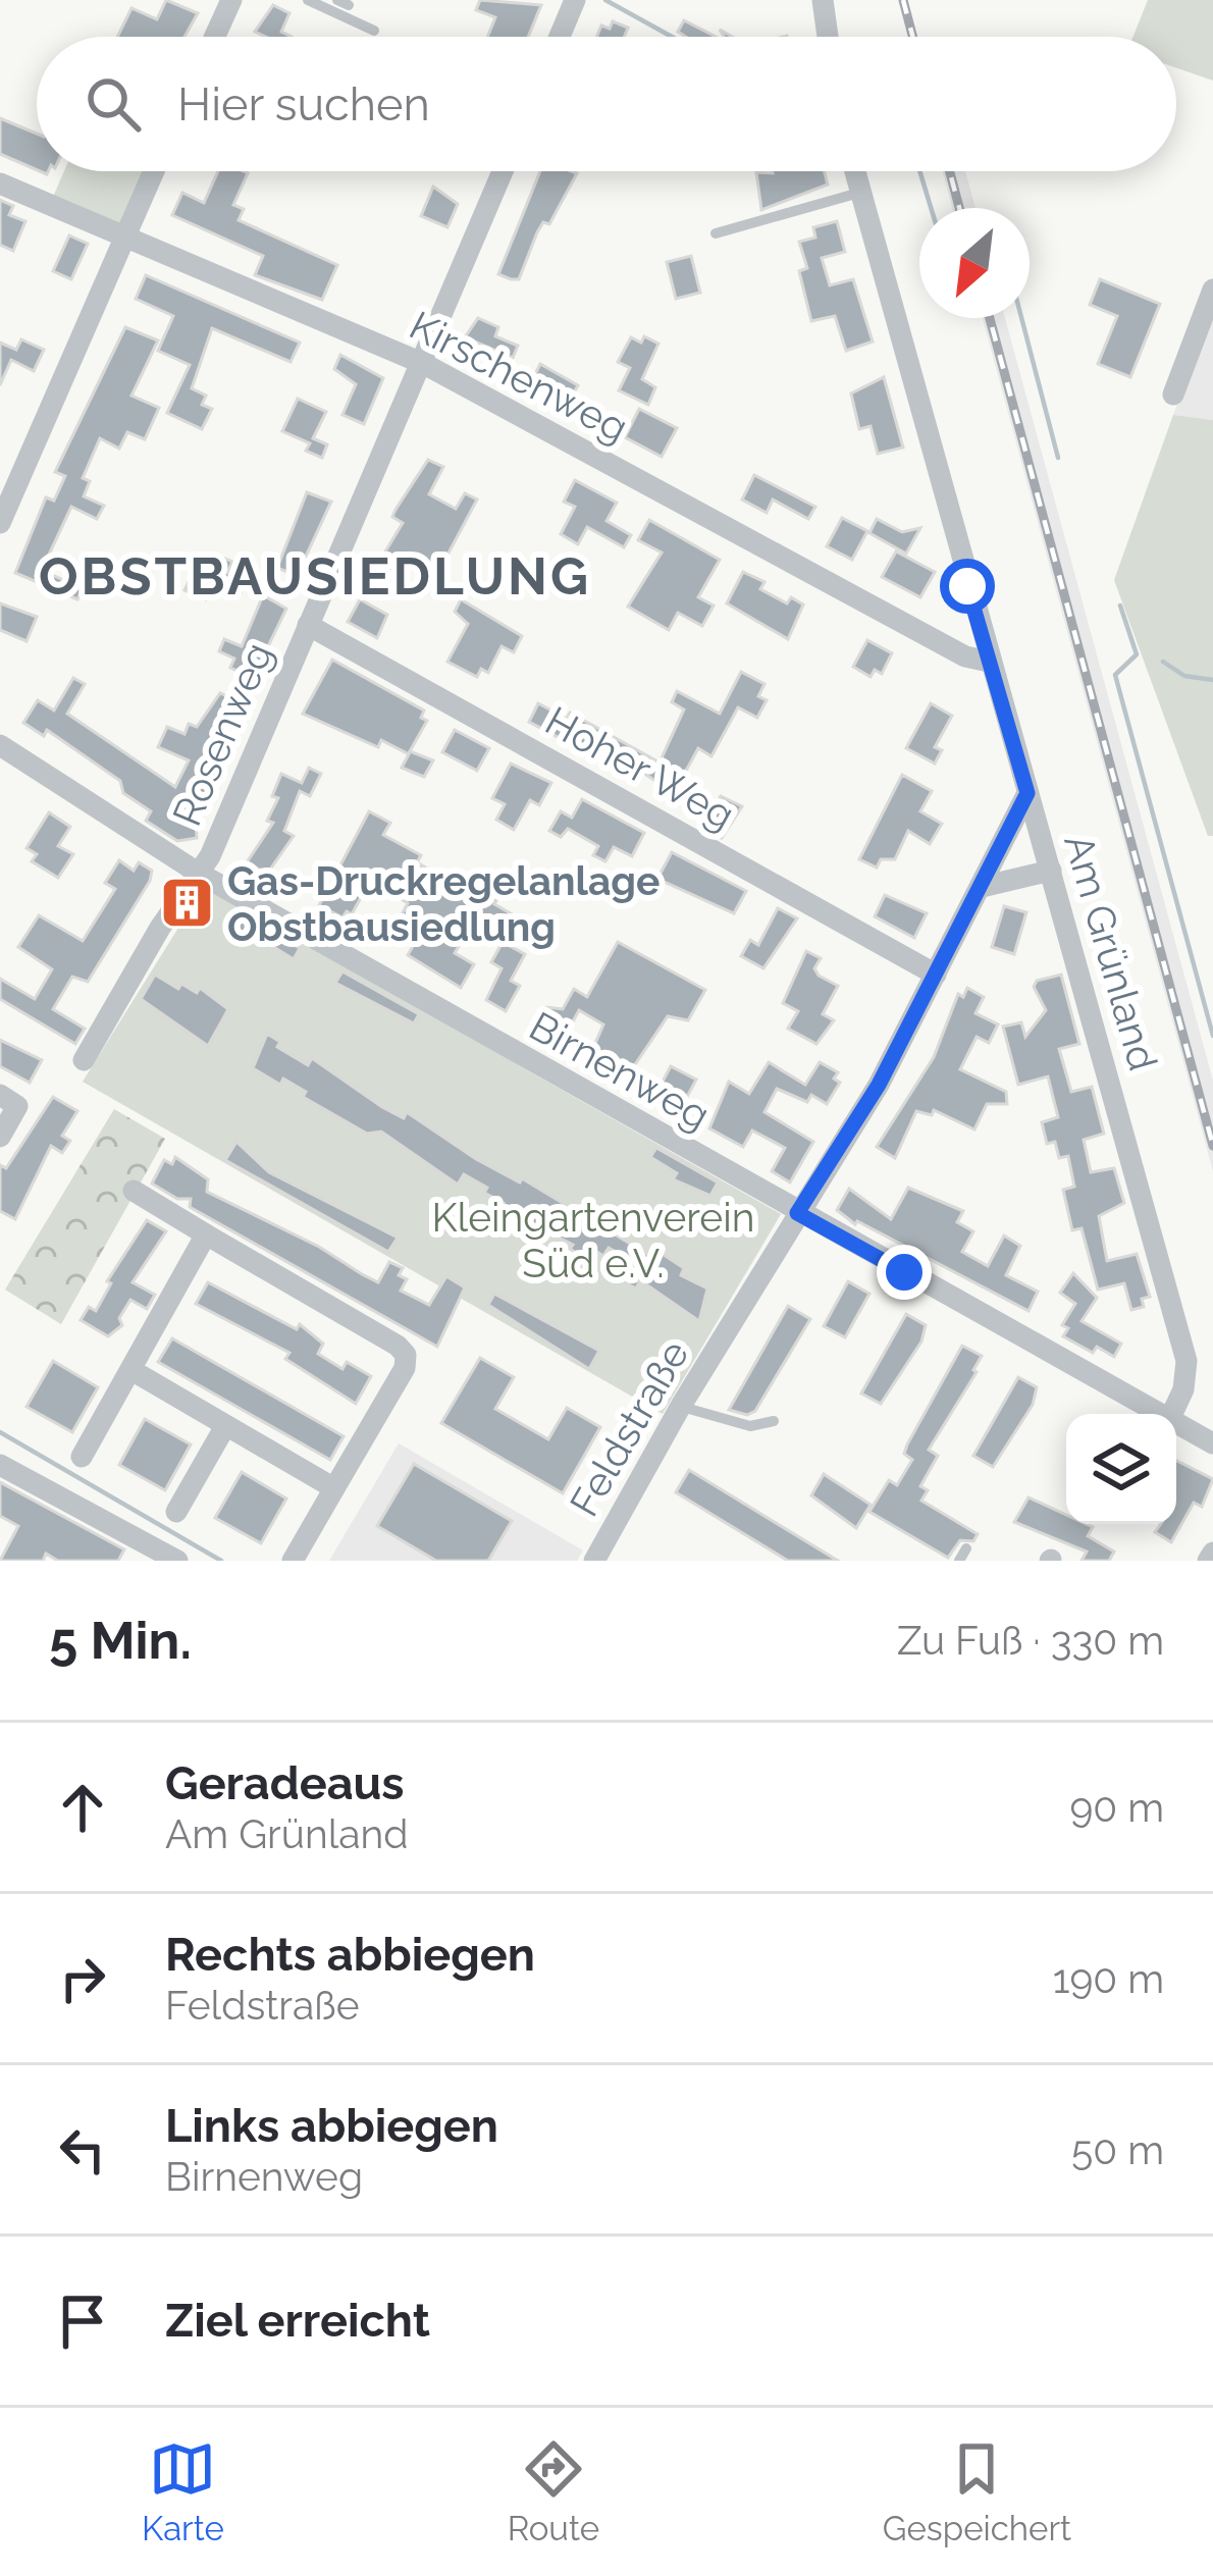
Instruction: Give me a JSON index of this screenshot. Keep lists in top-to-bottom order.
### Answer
{
  "streets": {
    "street": [
      "Kirschenweg",
      "Rosenweg",
      "Hoher Weg",
      "Am Grünland",
      "Birnenweg",
      "Feldstraße"
    ]
  },
  "crossings": [
    ["Kirschenweg", "Rosenweg"],
    ["Kirschenweg", "Am Grünland"],
    ["Rosenweg", "Hoher Weg"],
    ["Rosenweg", "Birnenweg"],
    ["Hoher Weg", "Feldstraße"],
    ["Am Grünland", "Feldstraße"],
    ["Birnenweg", "Feldstraße"]
  ],
  "districts": ["OBSTBAUSIEDLUNG"],
  "parks": ["Kleingartenverein Süd e.V."],
  "places": {
    "building": ["Gas-Druckregelanlage Obstbausiedlung"]
  },
  "north": "bottom left",
  "page": {
    "search": "Hier suchen",
    "heading": ["5 Min.", "Zu Fuß · 330 m"],
    "list": [
      ["Geradeaus", "Am Grünland", "90 m"],
      ["Rechts abbiegen", "Feldstraße", "190 m"],
      ["Links abbiegen", "Birnenweg", "50 m"],
      "Ziel erreicht"
    ],
    "nav": ["Karte", "Route", "Gespeichert"]
  }
}
